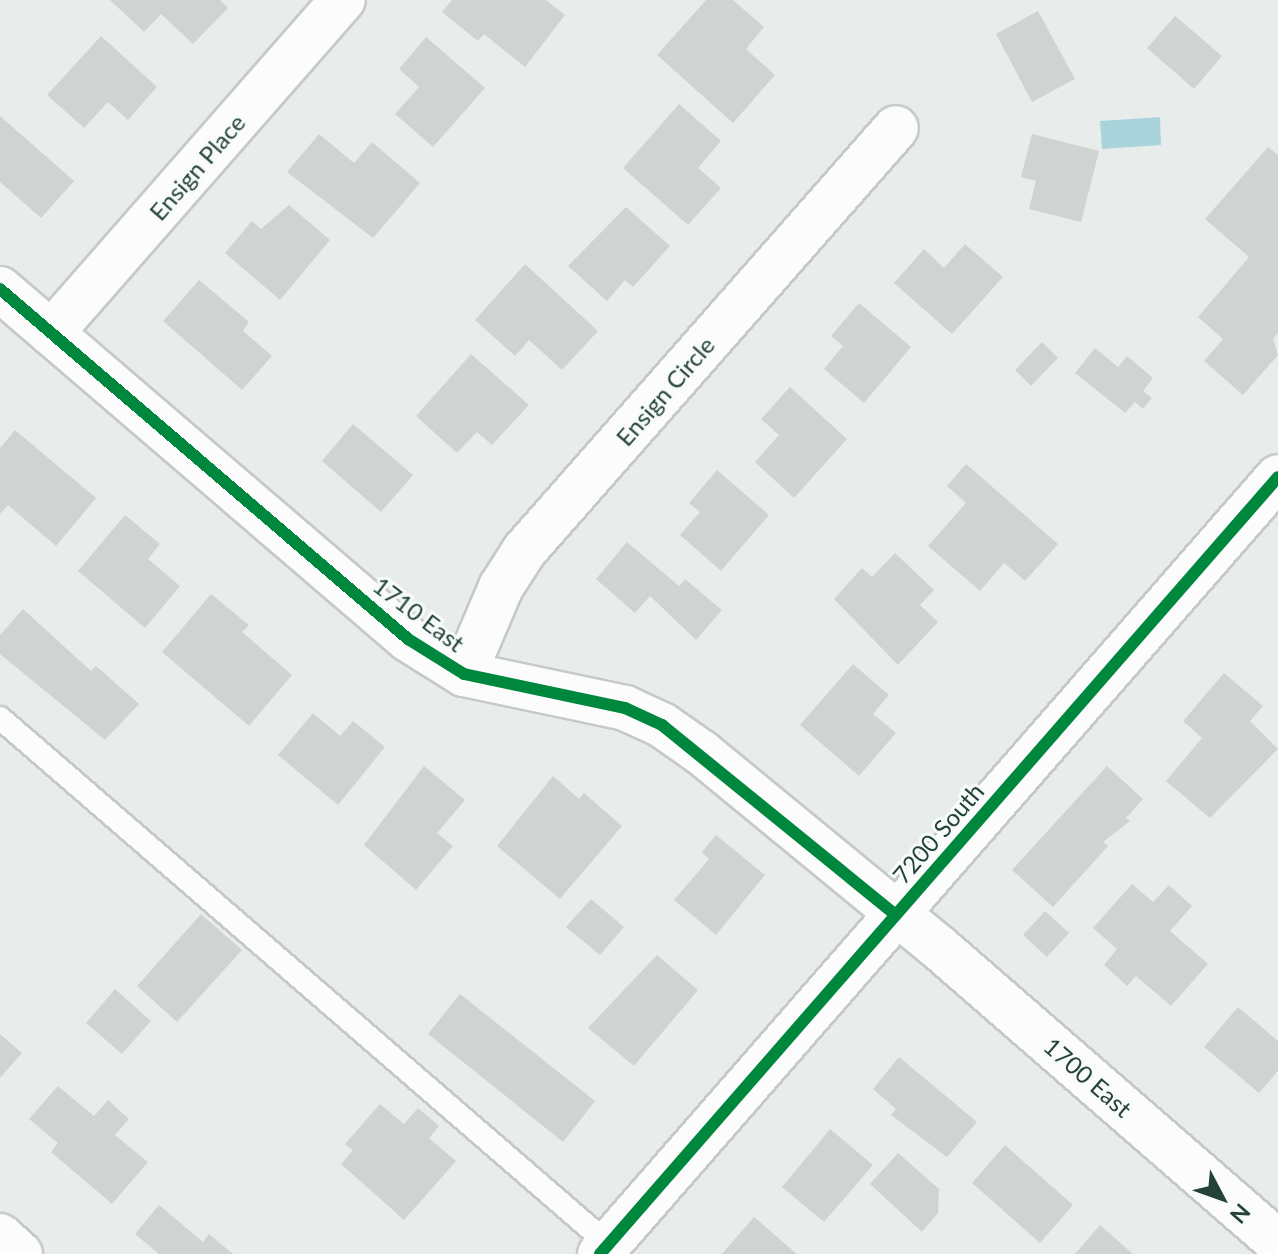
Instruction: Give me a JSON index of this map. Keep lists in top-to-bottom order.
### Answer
{
  "streets": {
    "street": [
      "Ensign Place",
      "Ensign Circle",
      "1710 East",
      "7200 South",
      "1700 East"
    ]
  },
  "crossings": [
    ["Ensign Place", "1710 East"],
    ["Ensign Circle", "1710 East"],
    ["1710 East", "7200 South"],
    ["1710 East", "1700 East"],
    ["7200 South", "1700 East"]
  ],
  "north": "bottom right"
}
